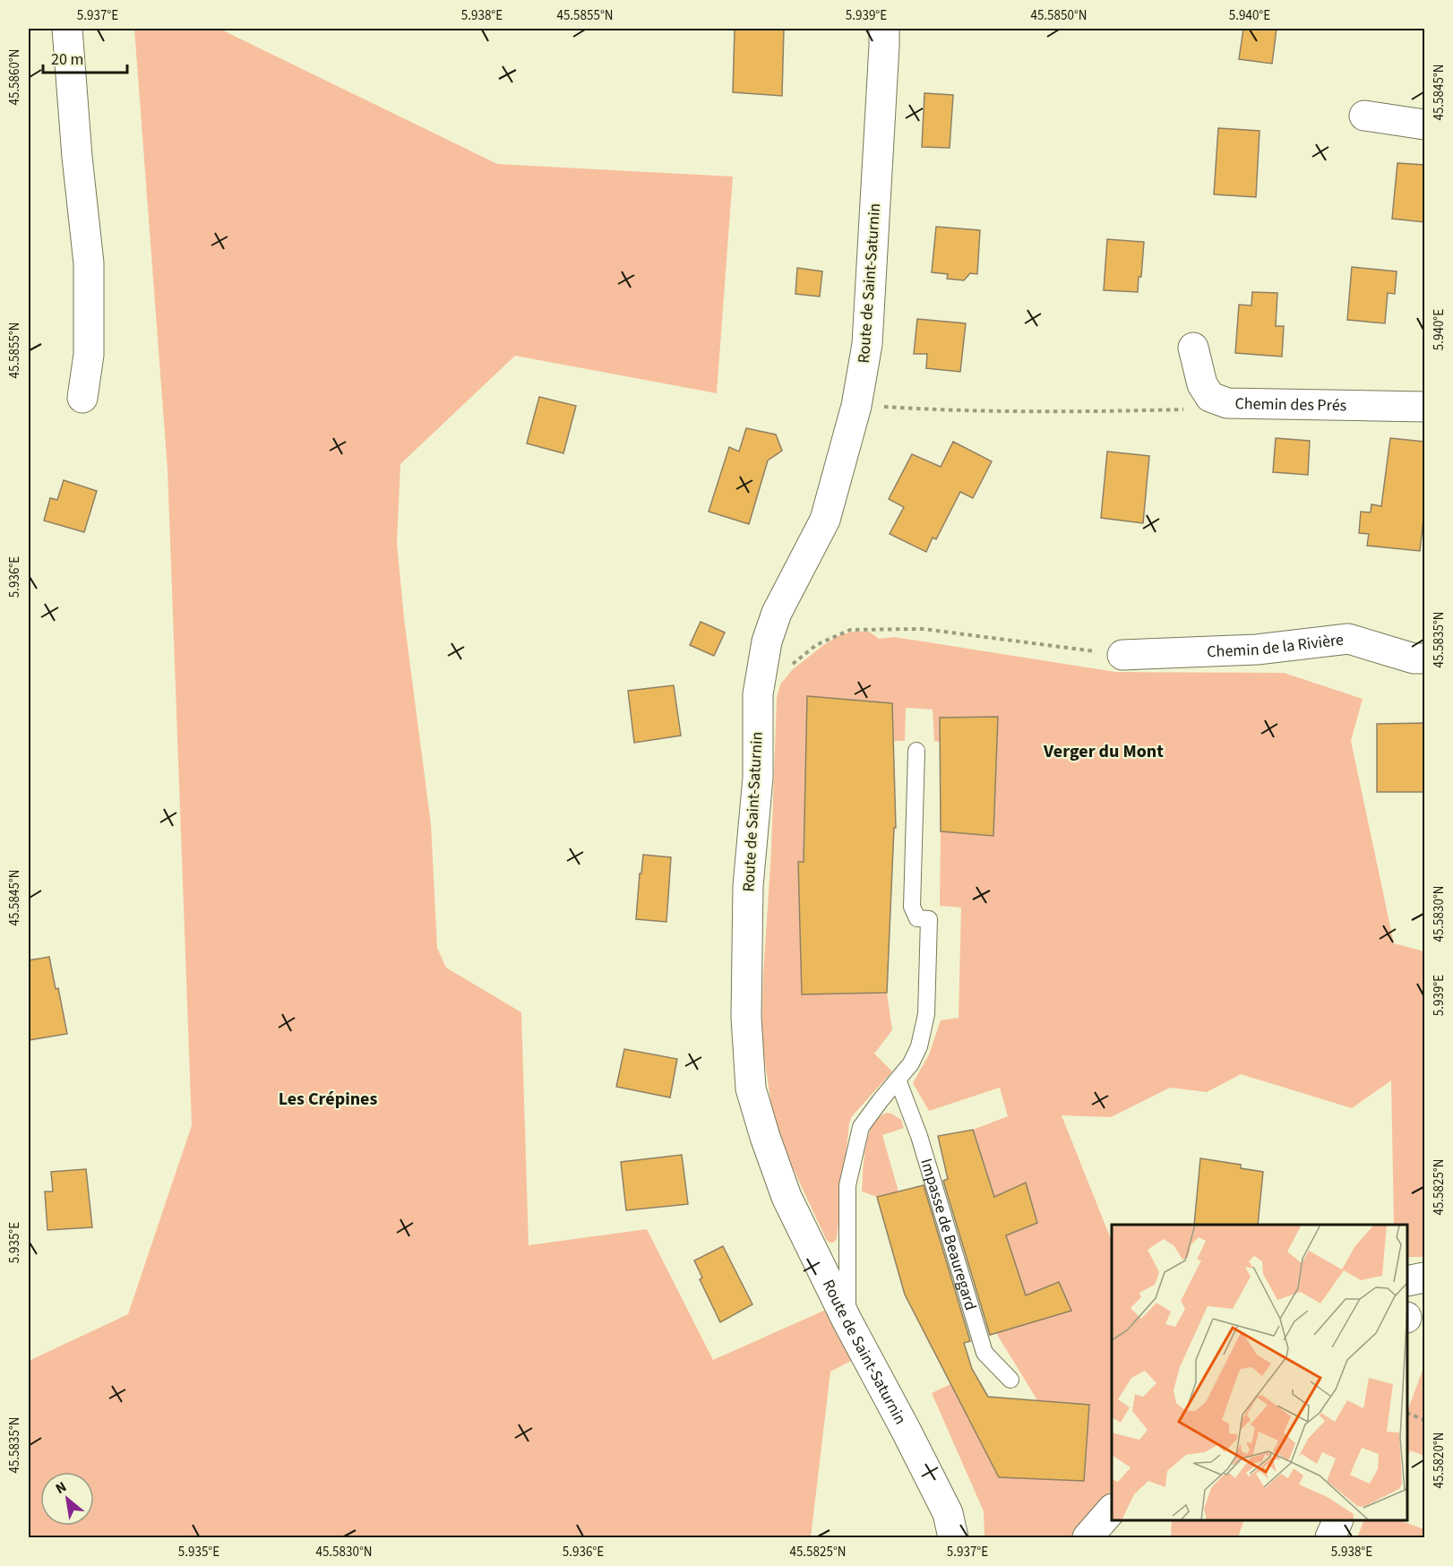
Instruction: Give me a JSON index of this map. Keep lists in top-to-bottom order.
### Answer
{
  "streets": {
    "street": ["Route de Saint-Saturnin", "Chemin des Prés", "Chemin de la Rivière"],
    "lane": ["Impasse de Beauregard"]
  },
  "districts": ["Verger du Mont", "Les Crépines"],
  "scale_bar": "20 m",
  "north": "top left",
  "coordinates": [
    "5.937°E",
    "5.938°E",
    "45.5855°N",
    "5.939°E",
    "45.5850°N",
    "5.940°E",
    "45.5860°N",
    "45.5845°N",
    "5.936°E",
    "45.5835°N",
    "45.5830°N",
    "45.5825°N",
    "5.935°E",
    "45.5820°N"
  ]
}
